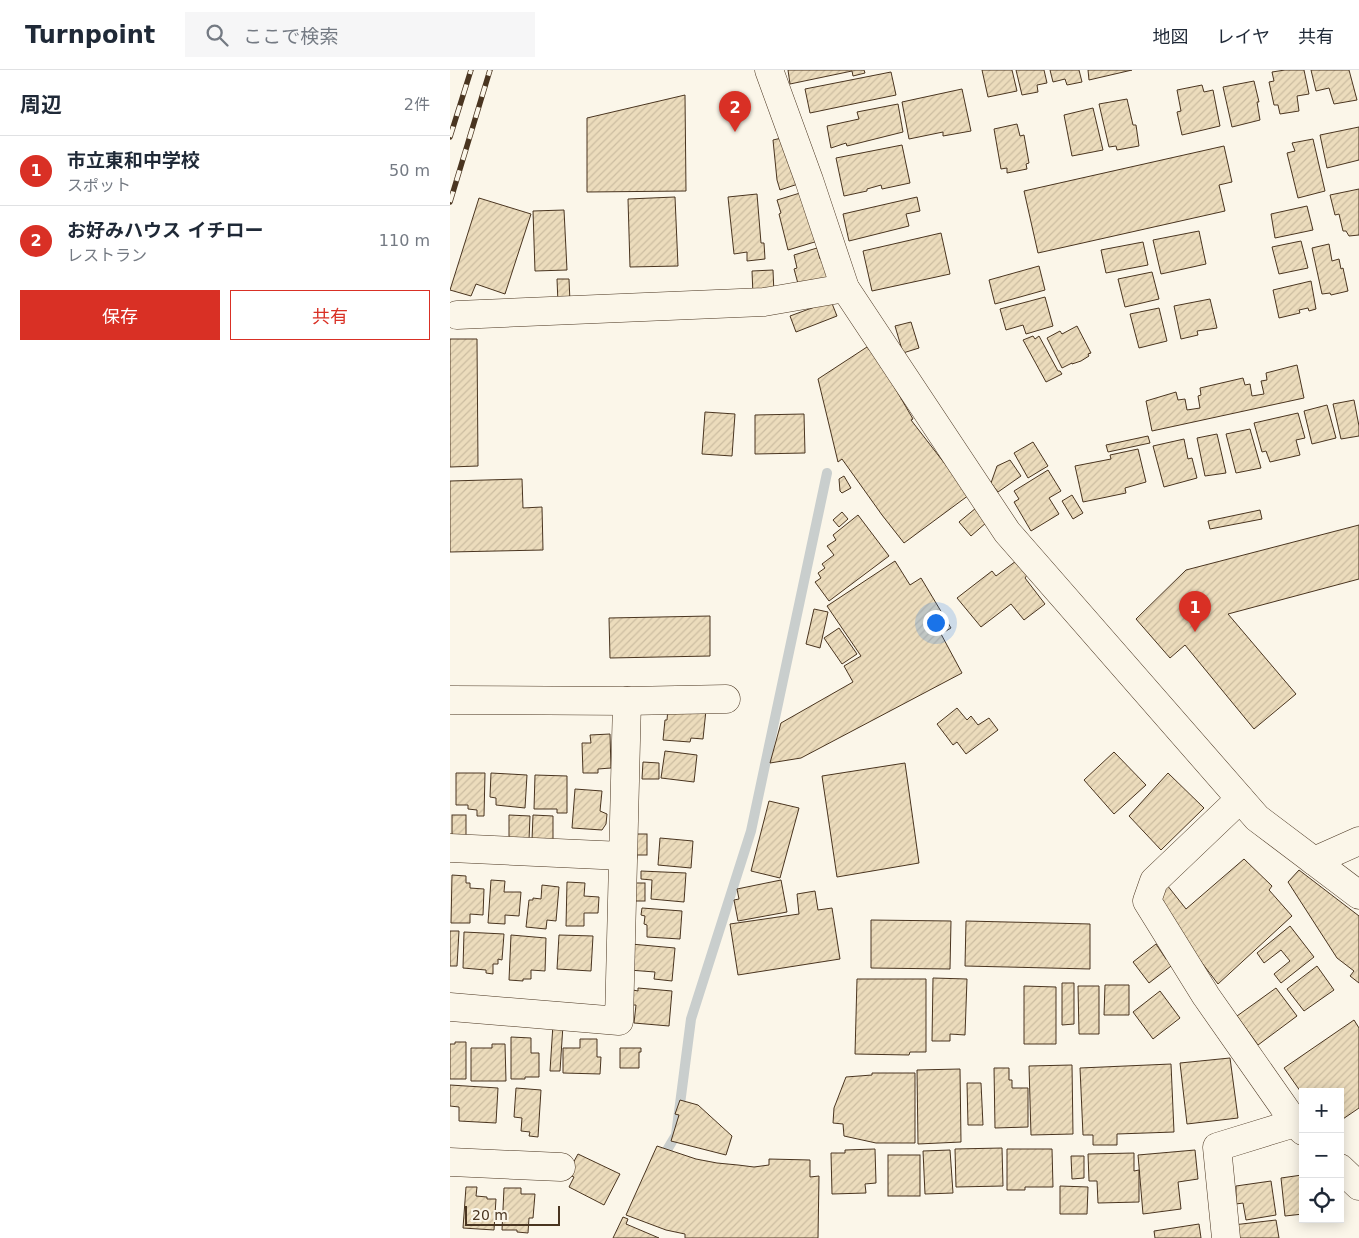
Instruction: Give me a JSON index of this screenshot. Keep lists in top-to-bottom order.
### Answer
{
  "scale_bar": "20 m",
  "page": {
    "header": "Turnpoint",
    "search": "ここで検索",
    "nav": ["地図", "レイヤ", "共有"],
    "heading": ["周辺", "2件"],
    "pins": ["2", "1"],
    "list": [
      {
        "mark": "1",
        "name": "市立東和中学校",
        "note": "スポット",
        "value": "50 m"
      },
      {
        "mark": "2",
        "name": "お好みハウス イチロー",
        "note": "レストラン",
        "value": "110 m"
      }
    ],
    "buttons": ["保存", "共有"],
    "map_buttons": ["+", "−"],
    "scale": "20 m"
  }
}
